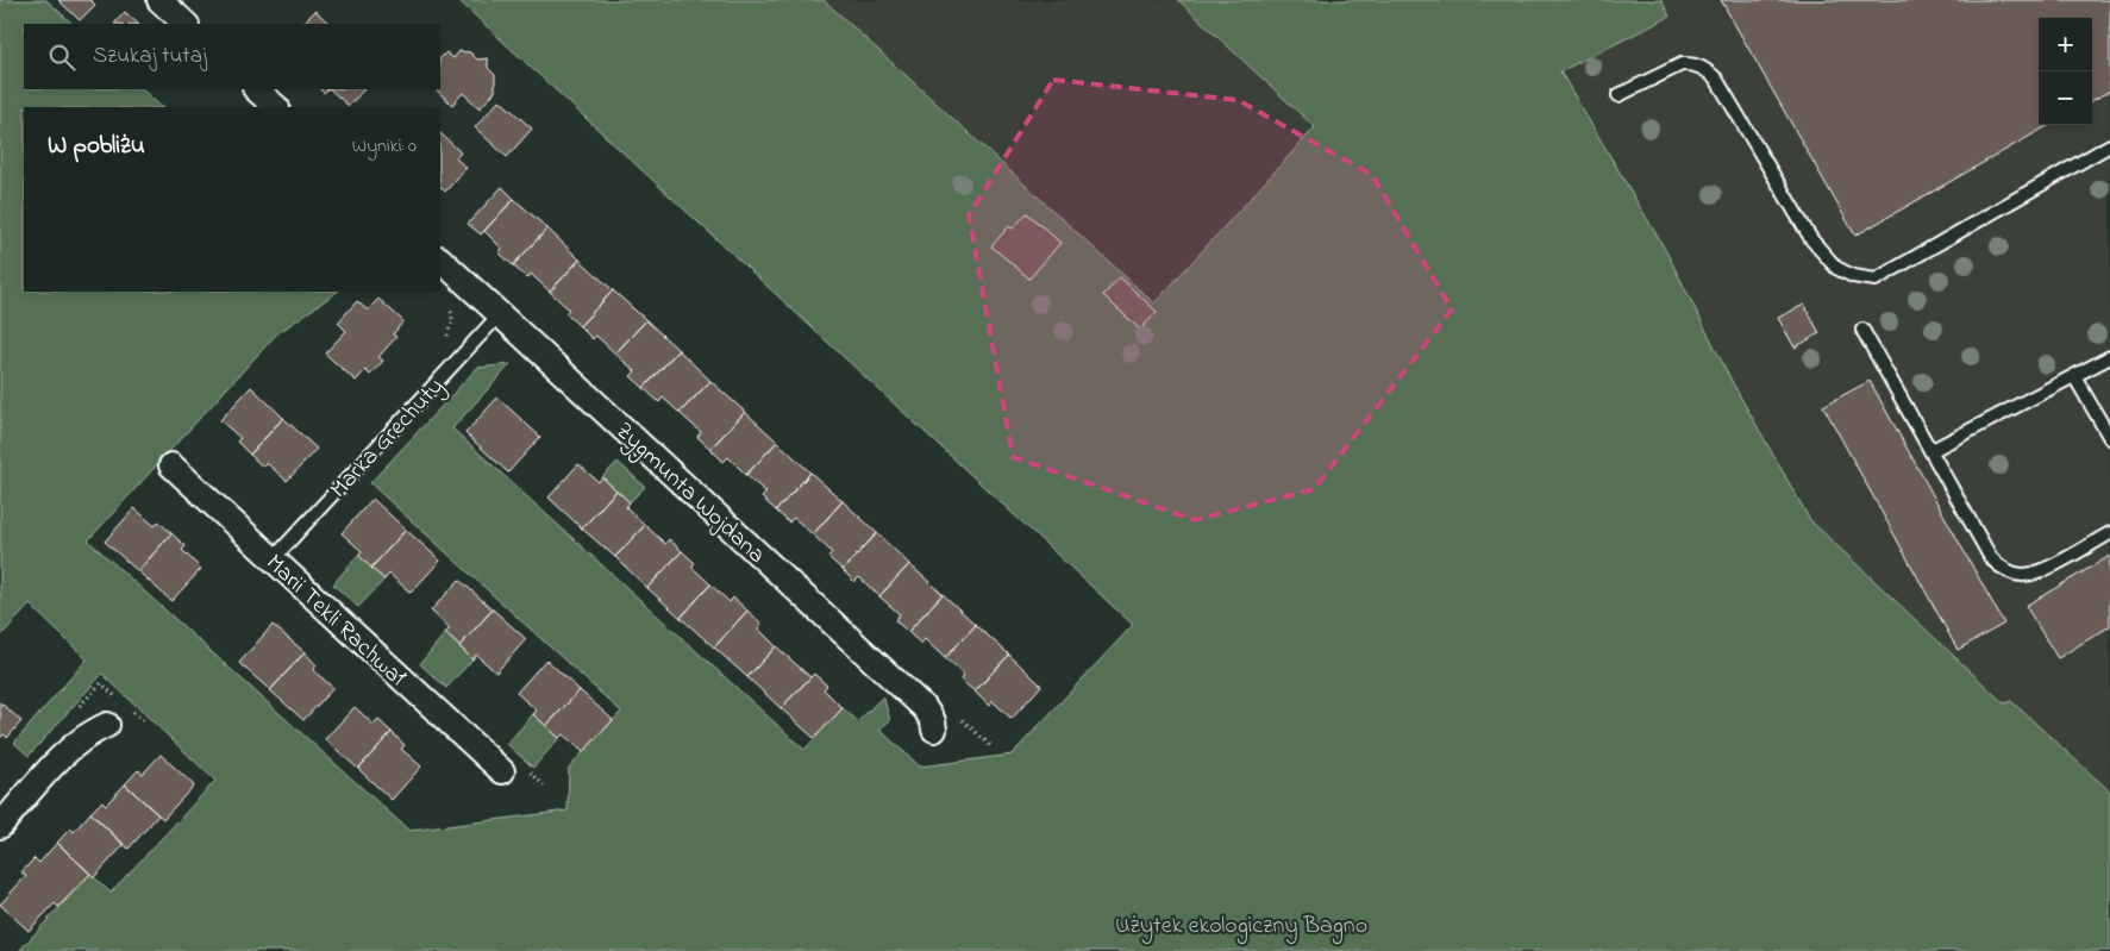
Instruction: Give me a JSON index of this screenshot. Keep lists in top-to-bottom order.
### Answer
{
  "streets": {
    "street": ["Zygmunta Wojdana", "Marii Tekli Rachwał"],
    "lane": ["Marka Grechuty"]
  },
  "crossings": [
    ["Marka Grechuty", "Zygmunta Wojdana"],
    ["Marka Grechuty", "Marii Tekli Rachwał"]
  ],
  "parks": ["Użytek ekologiczny Bagno"],
  "page": {
    "map_buttons": ["+", "−"],
    "search": "Szukaj tutaj",
    "heading": ["W pobliżu", "Wyniki: 0"]
  }
}
